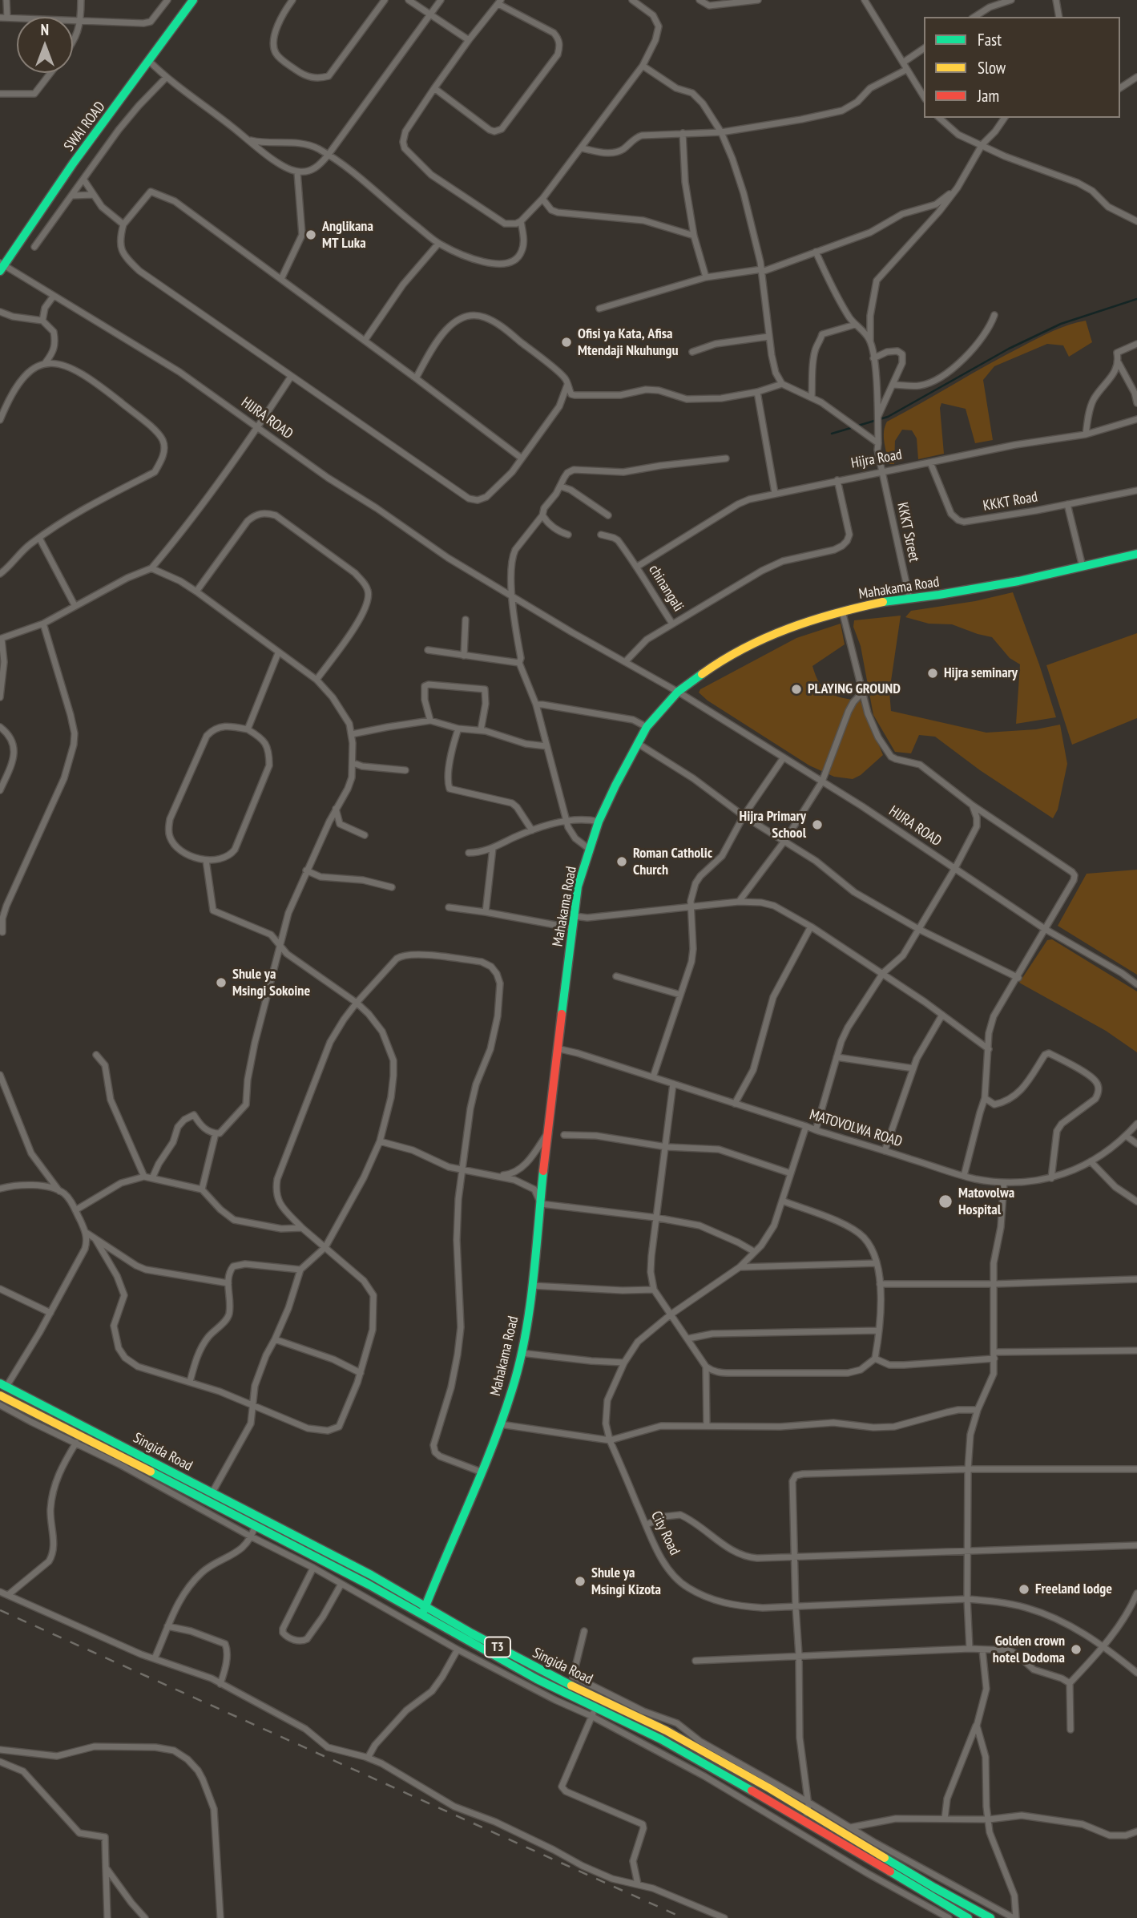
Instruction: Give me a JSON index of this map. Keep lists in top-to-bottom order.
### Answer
{
  "streets": {
    "main road": [
      "SWAI ROAD",
      "Mahakama Road",
      "Singida Road",
      "T3"
    ],
    "street": [
      "HIJRA ROAD",
      "Hijra Road",
      "KKKT Road",
      "KKKT Street",
      "chinangali",
      "MATOVOLWA ROAD",
      "City Road"
    ]
  },
  "crossings": [
    ["SWAI ROAD", "HIJRA ROAD"],
    ["HIJRA ROAD", "Mahakama Road"],
    ["Hijra Road", "KKKT Road"],
    ["Hijra Road", "KKKT Street"],
    ["Hijra Road", "chinangali"],
    ["KKKT Street", "Mahakama Road"],
    ["Mahakama Road", "MATOVOLWA ROAD"],
    ["Mahakama Road", "Singida Road"],
    ["MATOVOLWA ROAD", "City Road"]
  ],
  "places": [
    "Anglikana MT Luka",
    "Ofisi ya Kata, Afisa Mtendaji Nkuhungu",
    "Hijra seminary",
    "PLAYING GROUND",
    "Hijra Primary School",
    "Roman Catholic Church",
    "Shule ya Msingi Sokoine",
    "Matovolwa Hospital",
    "Shule ya Msingi Kizota",
    "Freeland lodge",
    "Golden crown hotel Dodoma"
  ],
  "legend": ["Fast", "Slow", "Jam"],
  "north": "top"
}
